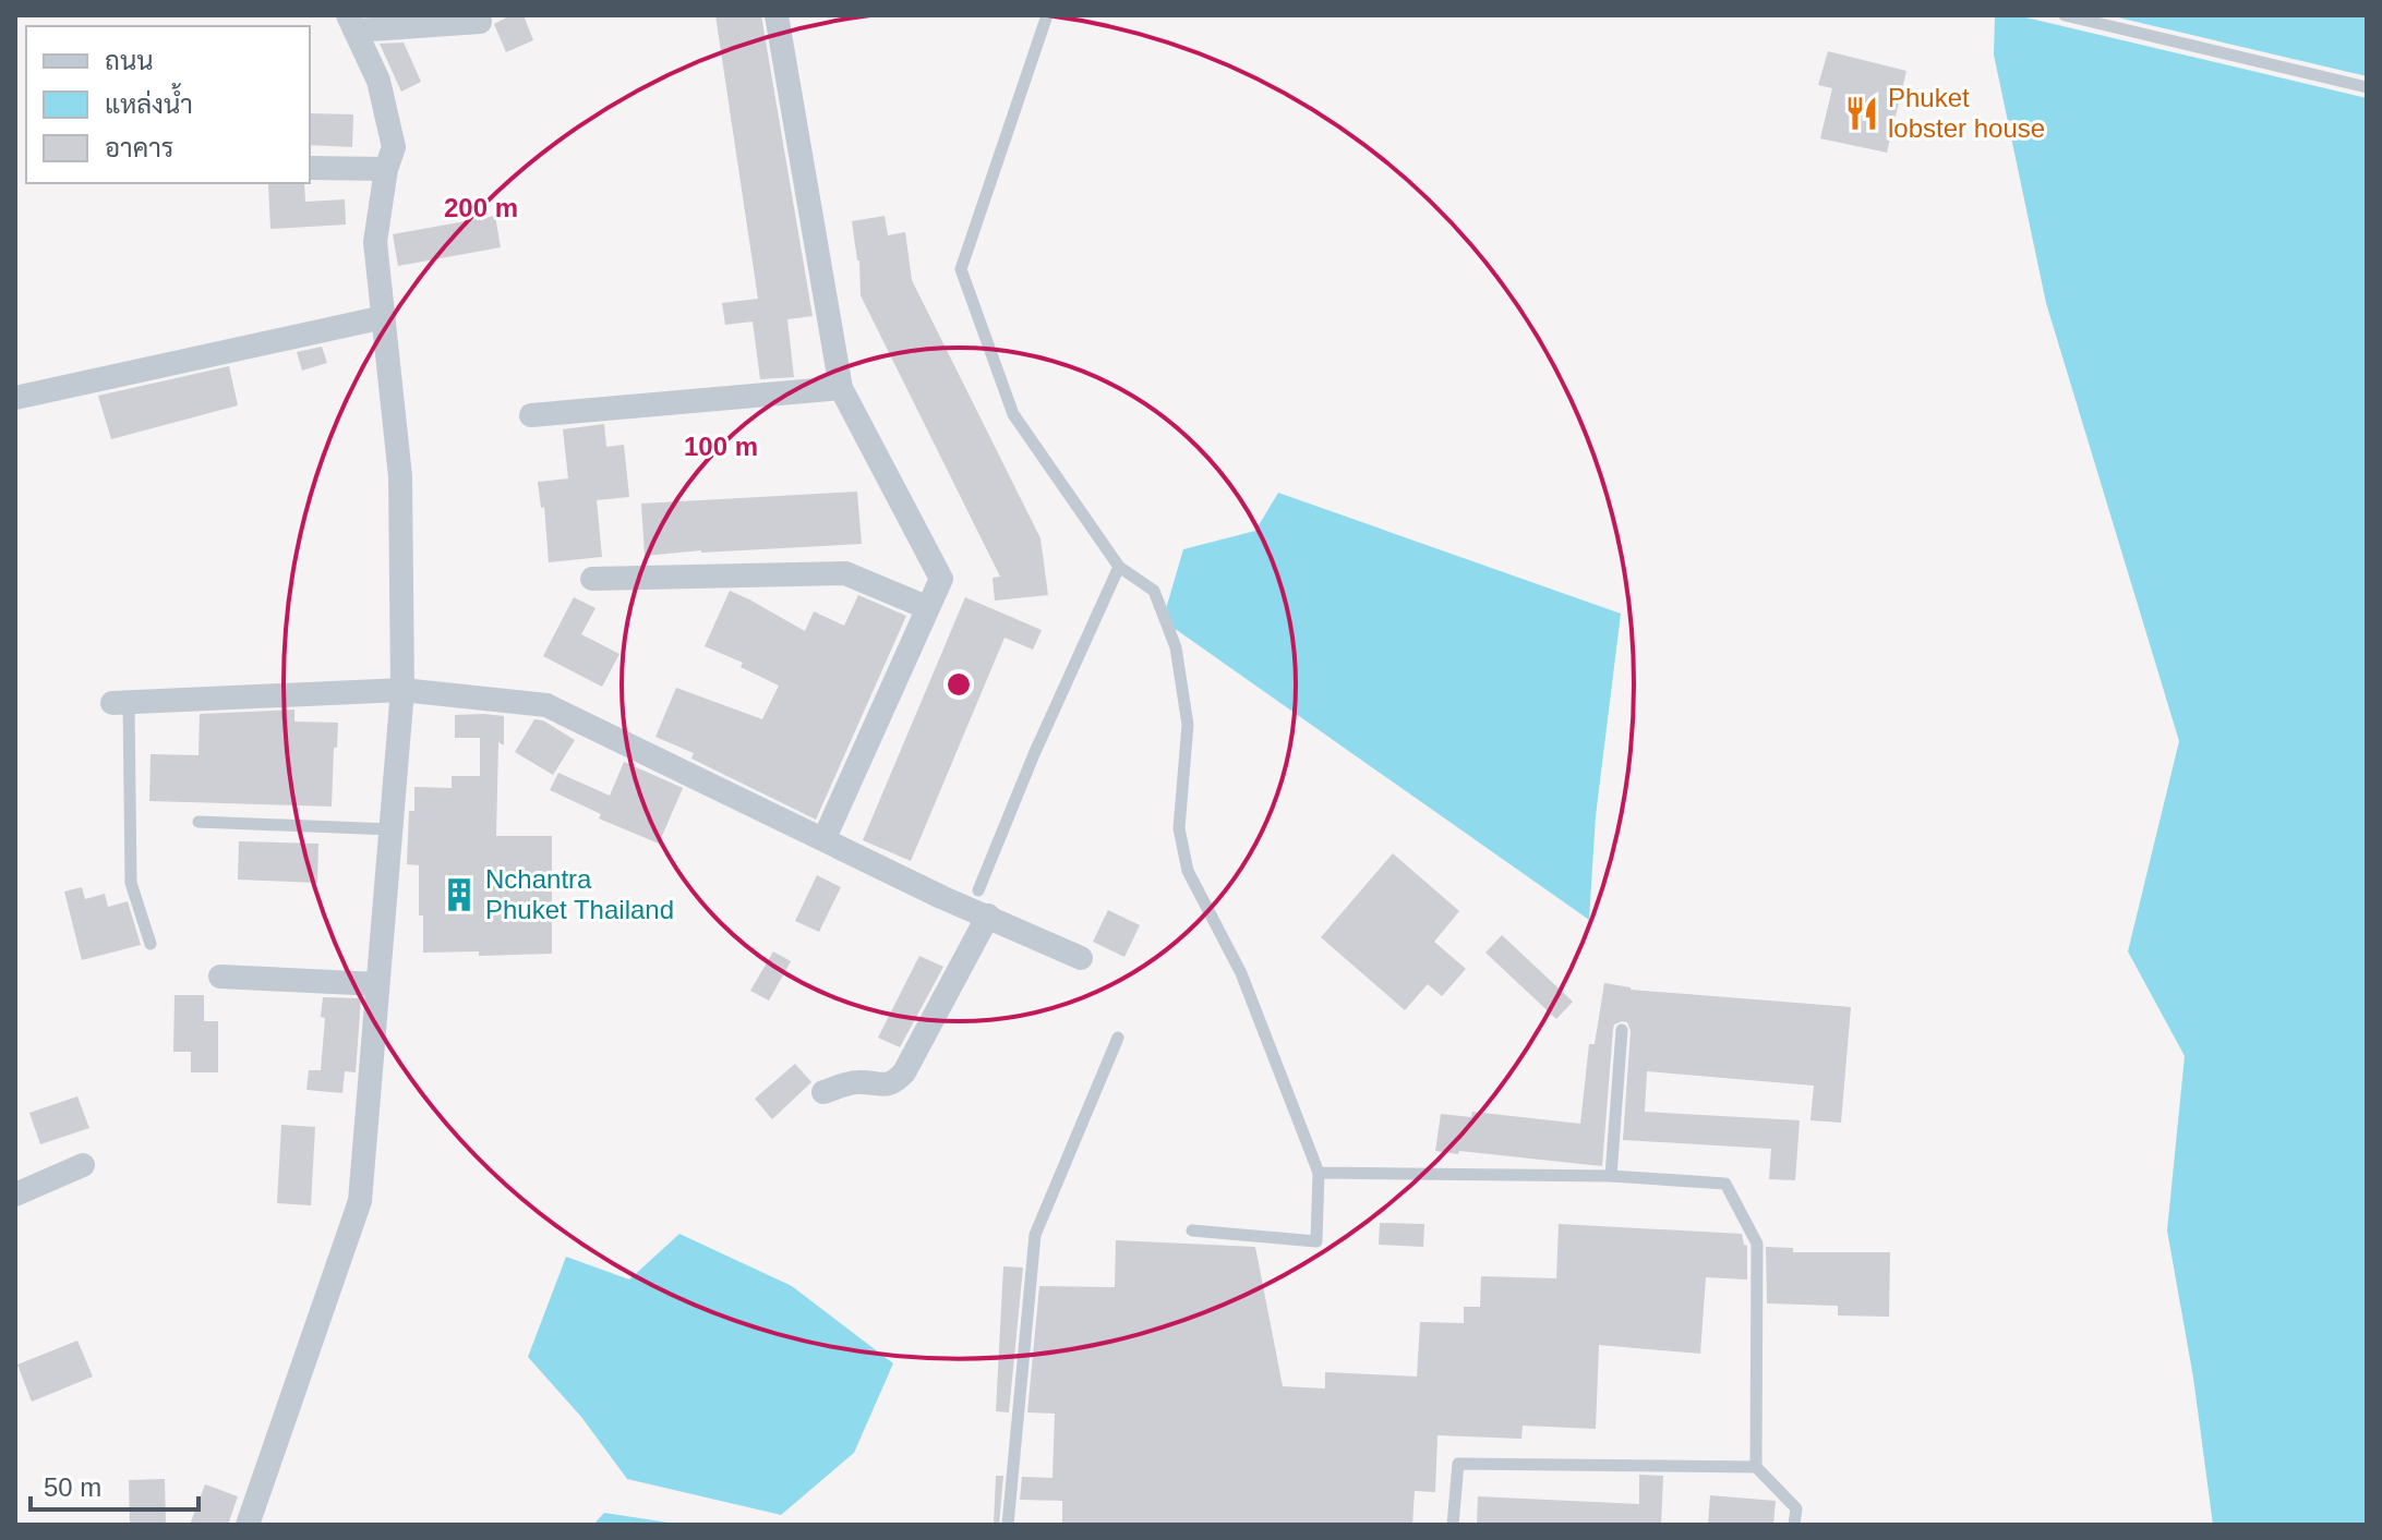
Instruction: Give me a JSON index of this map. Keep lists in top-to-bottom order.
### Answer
{
  "places": {
    "restaurant": ["Phuket lobster house"],
    "building": ["Nchantra Phuket Thailand"]
  },
  "legend": ["ถนน", "แหล่งน้ำ", "อาคาร"],
  "scale_bar": "50 m",
  "rings": ["200 m", "100 m"]
}
